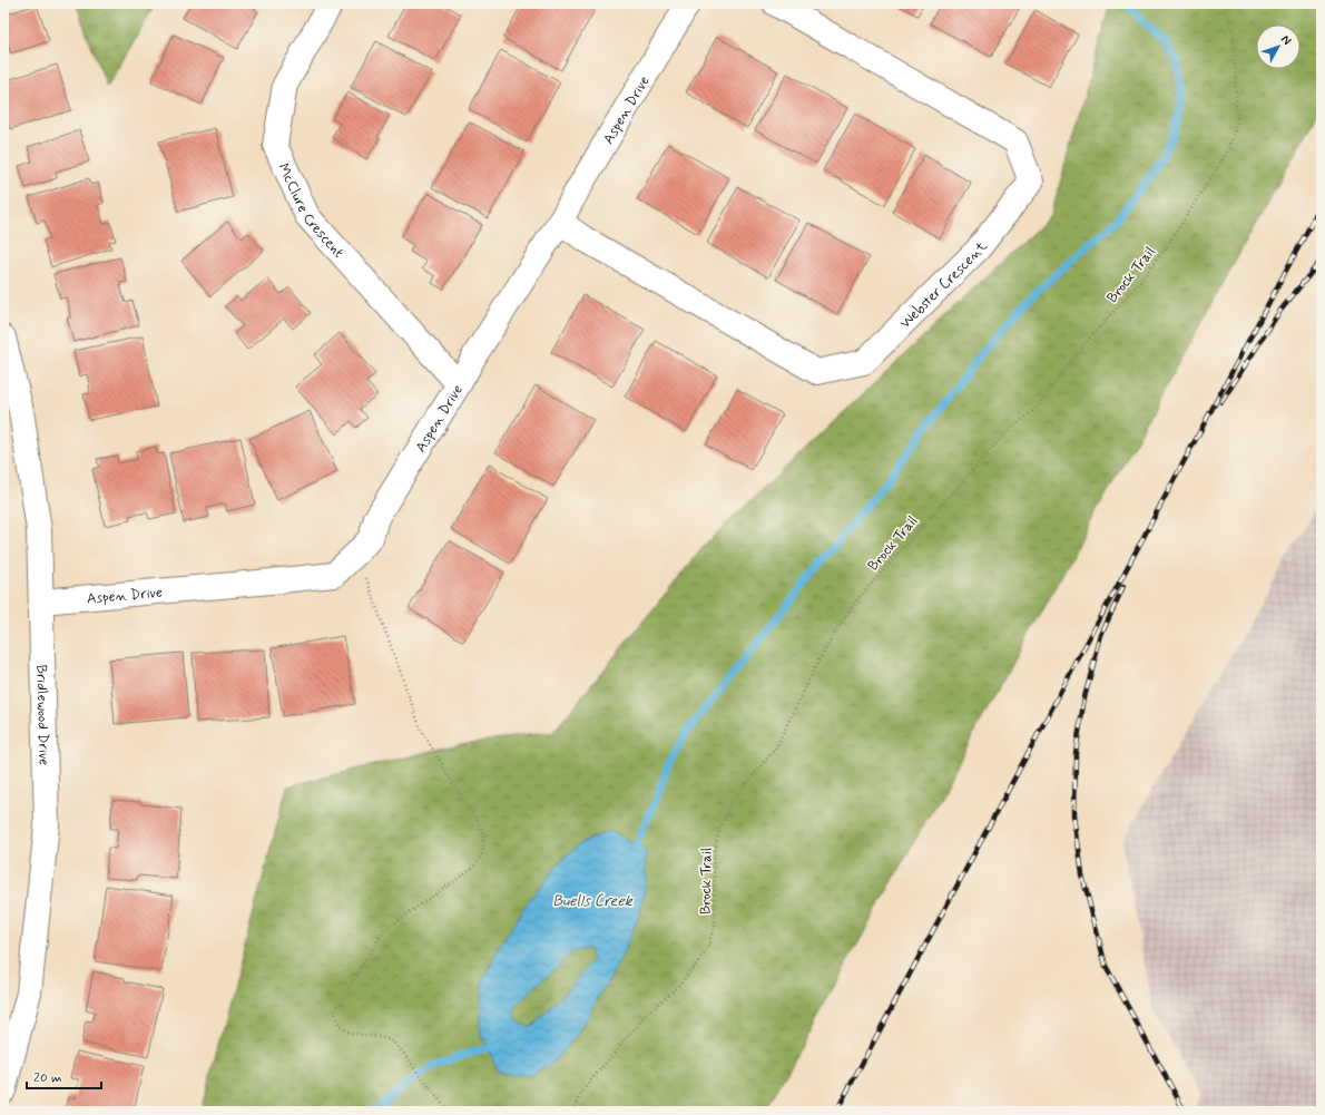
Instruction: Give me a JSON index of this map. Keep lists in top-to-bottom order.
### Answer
{
  "streets": {
    "street": [
      "Aspen Drive",
      "McClure Crescent",
      "Webster Crescent",
      "Bridlewood Drive"
    ],
    "path": ["Brock Trail"]
  },
  "crossings": [
    ["Aspen Drive", "McClure Crescent"],
    ["Aspen Drive", "Webster Crescent"],
    ["Aspen Drive", "Bridlewood Drive"]
  ],
  "water": ["Buells Creek"],
  "scale_bar": "20 m",
  "north": "top right"
}
